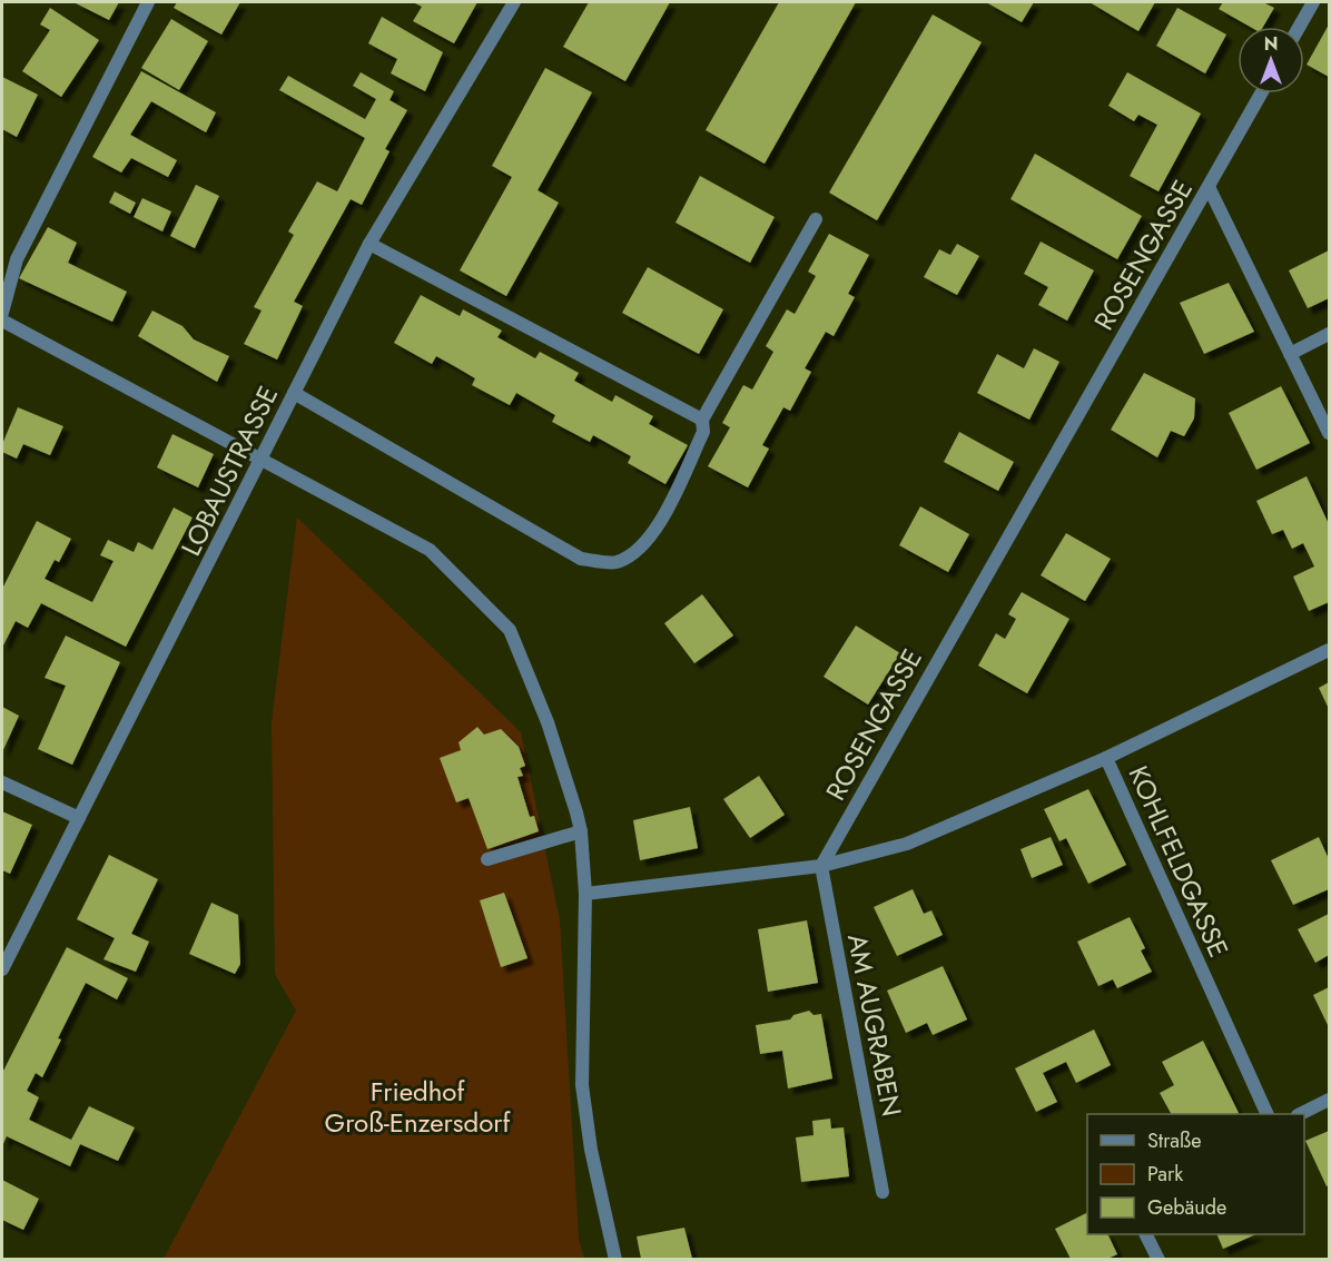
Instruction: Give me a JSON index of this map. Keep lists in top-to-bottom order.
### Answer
{
  "streets": {
    "street": [
      "ROSENGASSE",
      "LOBAUSTRASSE",
      "KOHLFELDGASSE",
      "AM AUGRABEN"
    ]
  },
  "crossings": [
    ["ROSENGASSE", "KOHLFELDGASSE"],
    ["ROSENGASSE", "AM AUGRABEN"],
    ["KOHLFELDGASSE", "AM AUGRABEN"]
  ],
  "parks": ["Friedhof Groß-Enzersdorf"],
  "legend": ["Straße", "Park", "Gebäude"],
  "north": "top"
}
